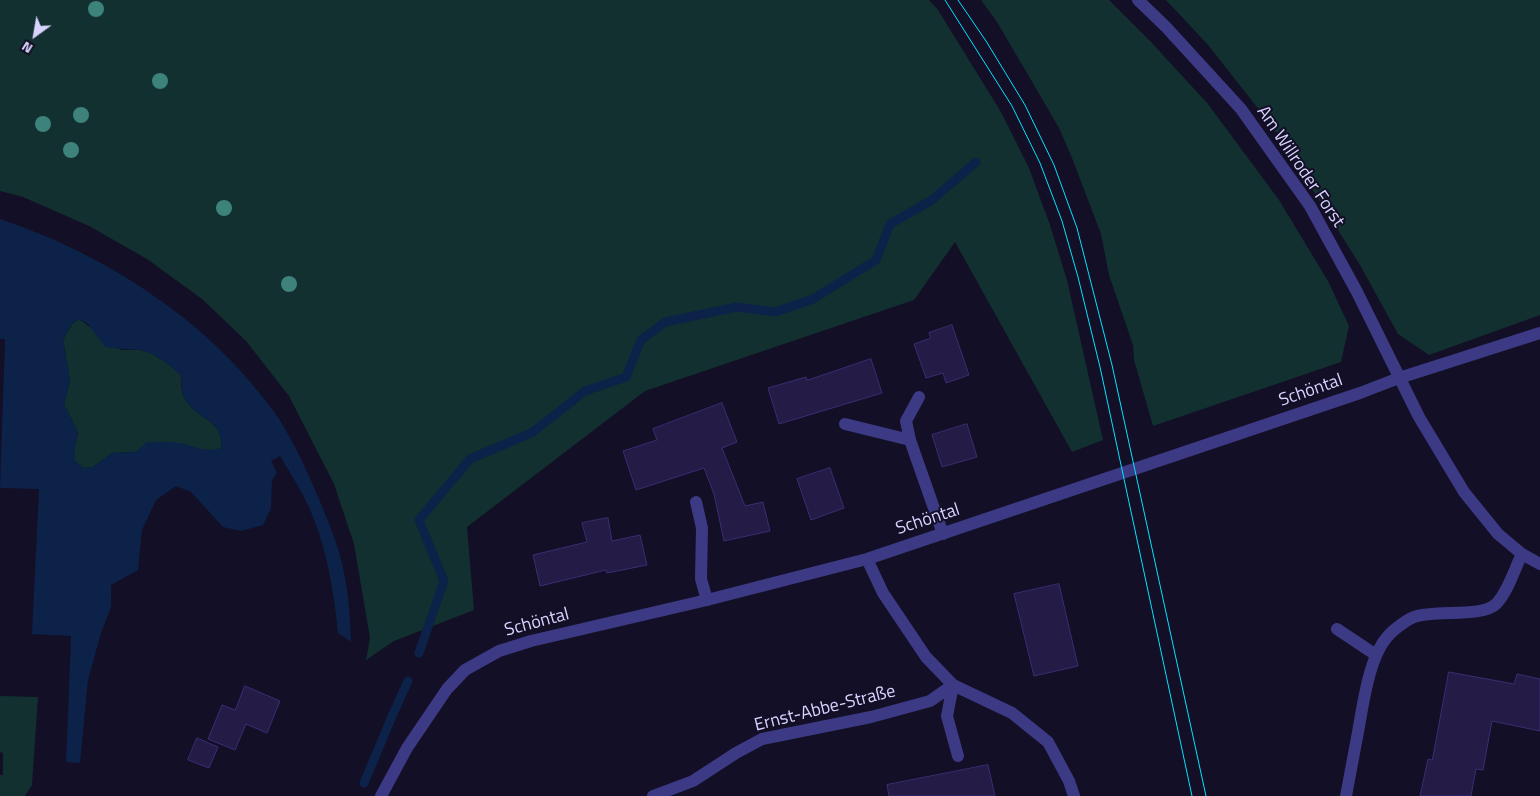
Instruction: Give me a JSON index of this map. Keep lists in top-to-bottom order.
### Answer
{
  "streets": {
    "street": ["Am Willroder Forst", "Schöntal", "Ernst-Abbe-Straße"]
  },
  "crossings": [
    ["Am Willroder Forst", "Schöntal"]
  ],
  "north": "bottom left"
}
